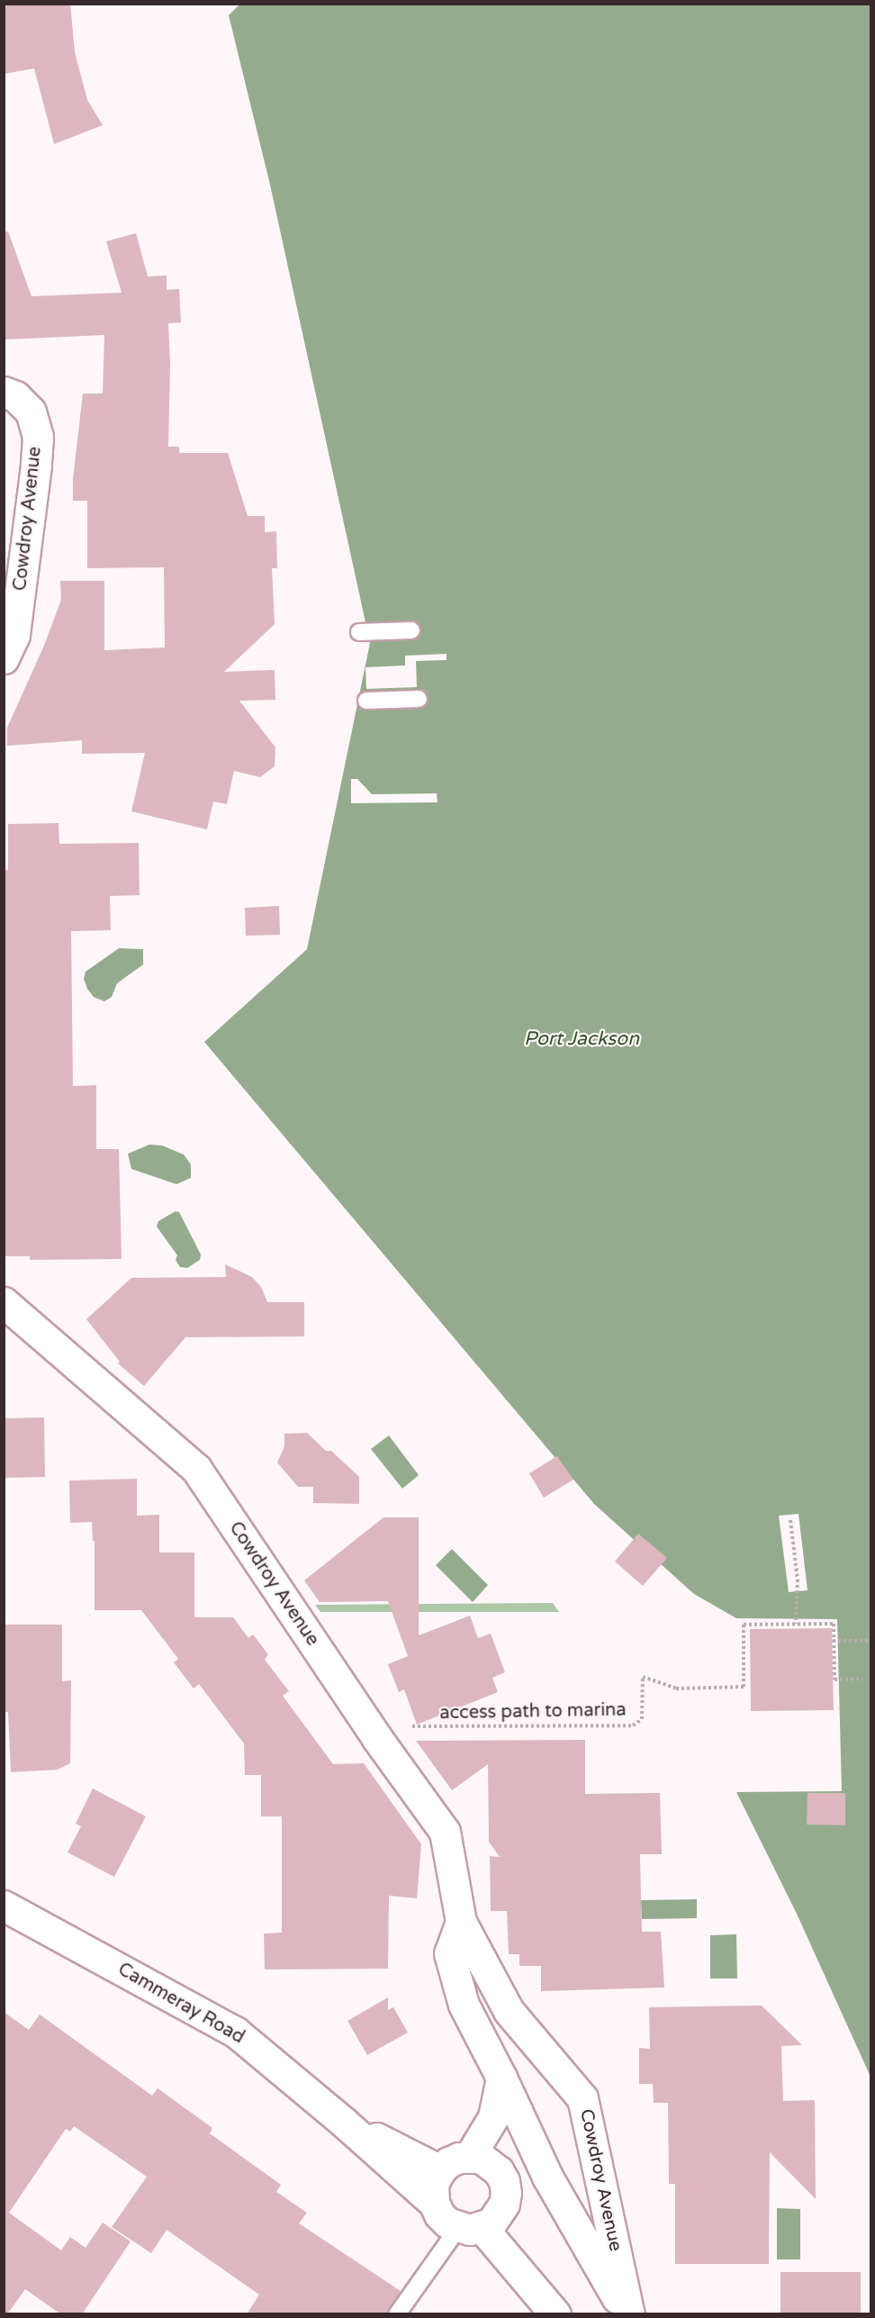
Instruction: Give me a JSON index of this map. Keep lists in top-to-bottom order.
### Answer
{
  "streets": {
    "street": ["Cowdroy Avenue", "Cammeray Road"],
    "path": ["access path to marina"]
  },
  "crossings": [
    ["Cowdroy Avenue", "access path to marina"]
  ],
  "water": ["Port Jackson"]
}
